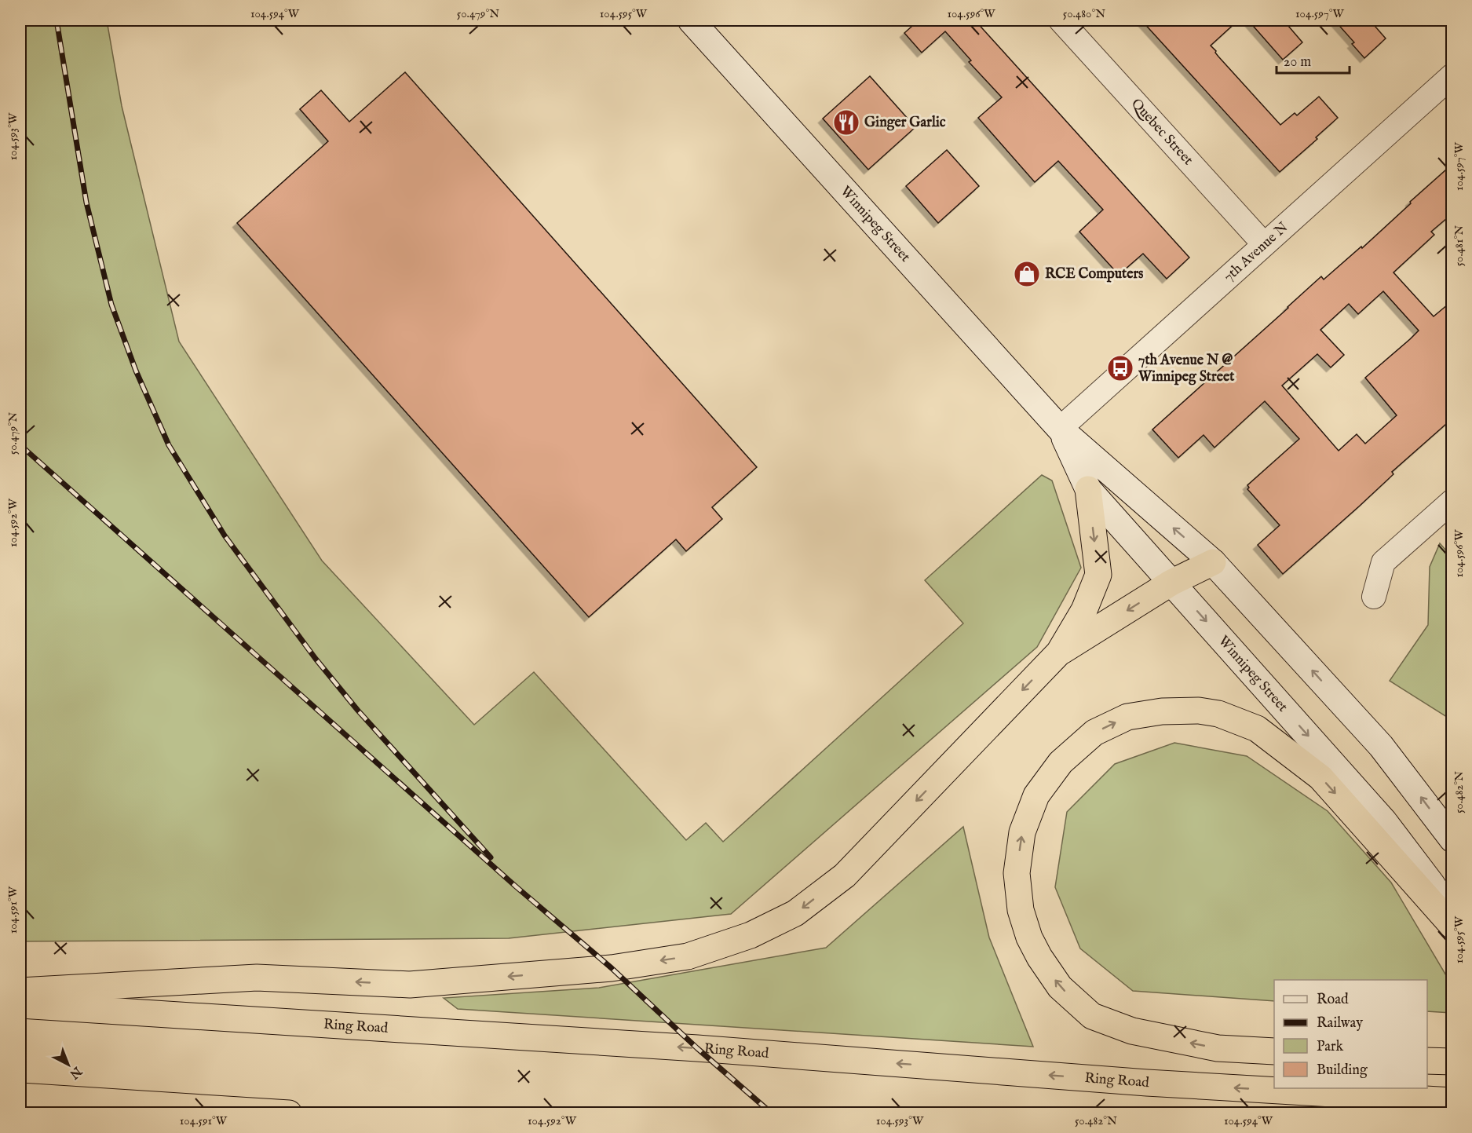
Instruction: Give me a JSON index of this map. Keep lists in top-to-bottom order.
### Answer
{
  "streets": {
    "highway": ["Ring Road"],
    "main road": ["Winnipeg Street"],
    "street": ["Quebec Street", "7th Avenue N"]
  },
  "crossings": [
    ["Quebec Street", "7th Avenue N"],
    ["Winnipeg Street", "7th Avenue N"]
  ],
  "one_way": ["Ring Road"],
  "places": {
    "restaurant": ["Ginger Garlic"],
    "shop": ["RCE Computers"],
    "bus stop": ["7th Avenue N @ Winnipeg Street"]
  },
  "legend": [
    "Road",
    "Railway",
    "Park",
    "Building"
  ],
  "scale_bar": "20 m",
  "north": "bottom right",
  "coordinates": [
    "104.594°W",
    "50.479°N",
    "104.595°W",
    "104.596°W",
    "50.480°N",
    "104.597°W",
    "104.593°W",
    "50.481°N",
    "104.592°W",
    "50.482°N",
    "104.591°W"
  ]
}
